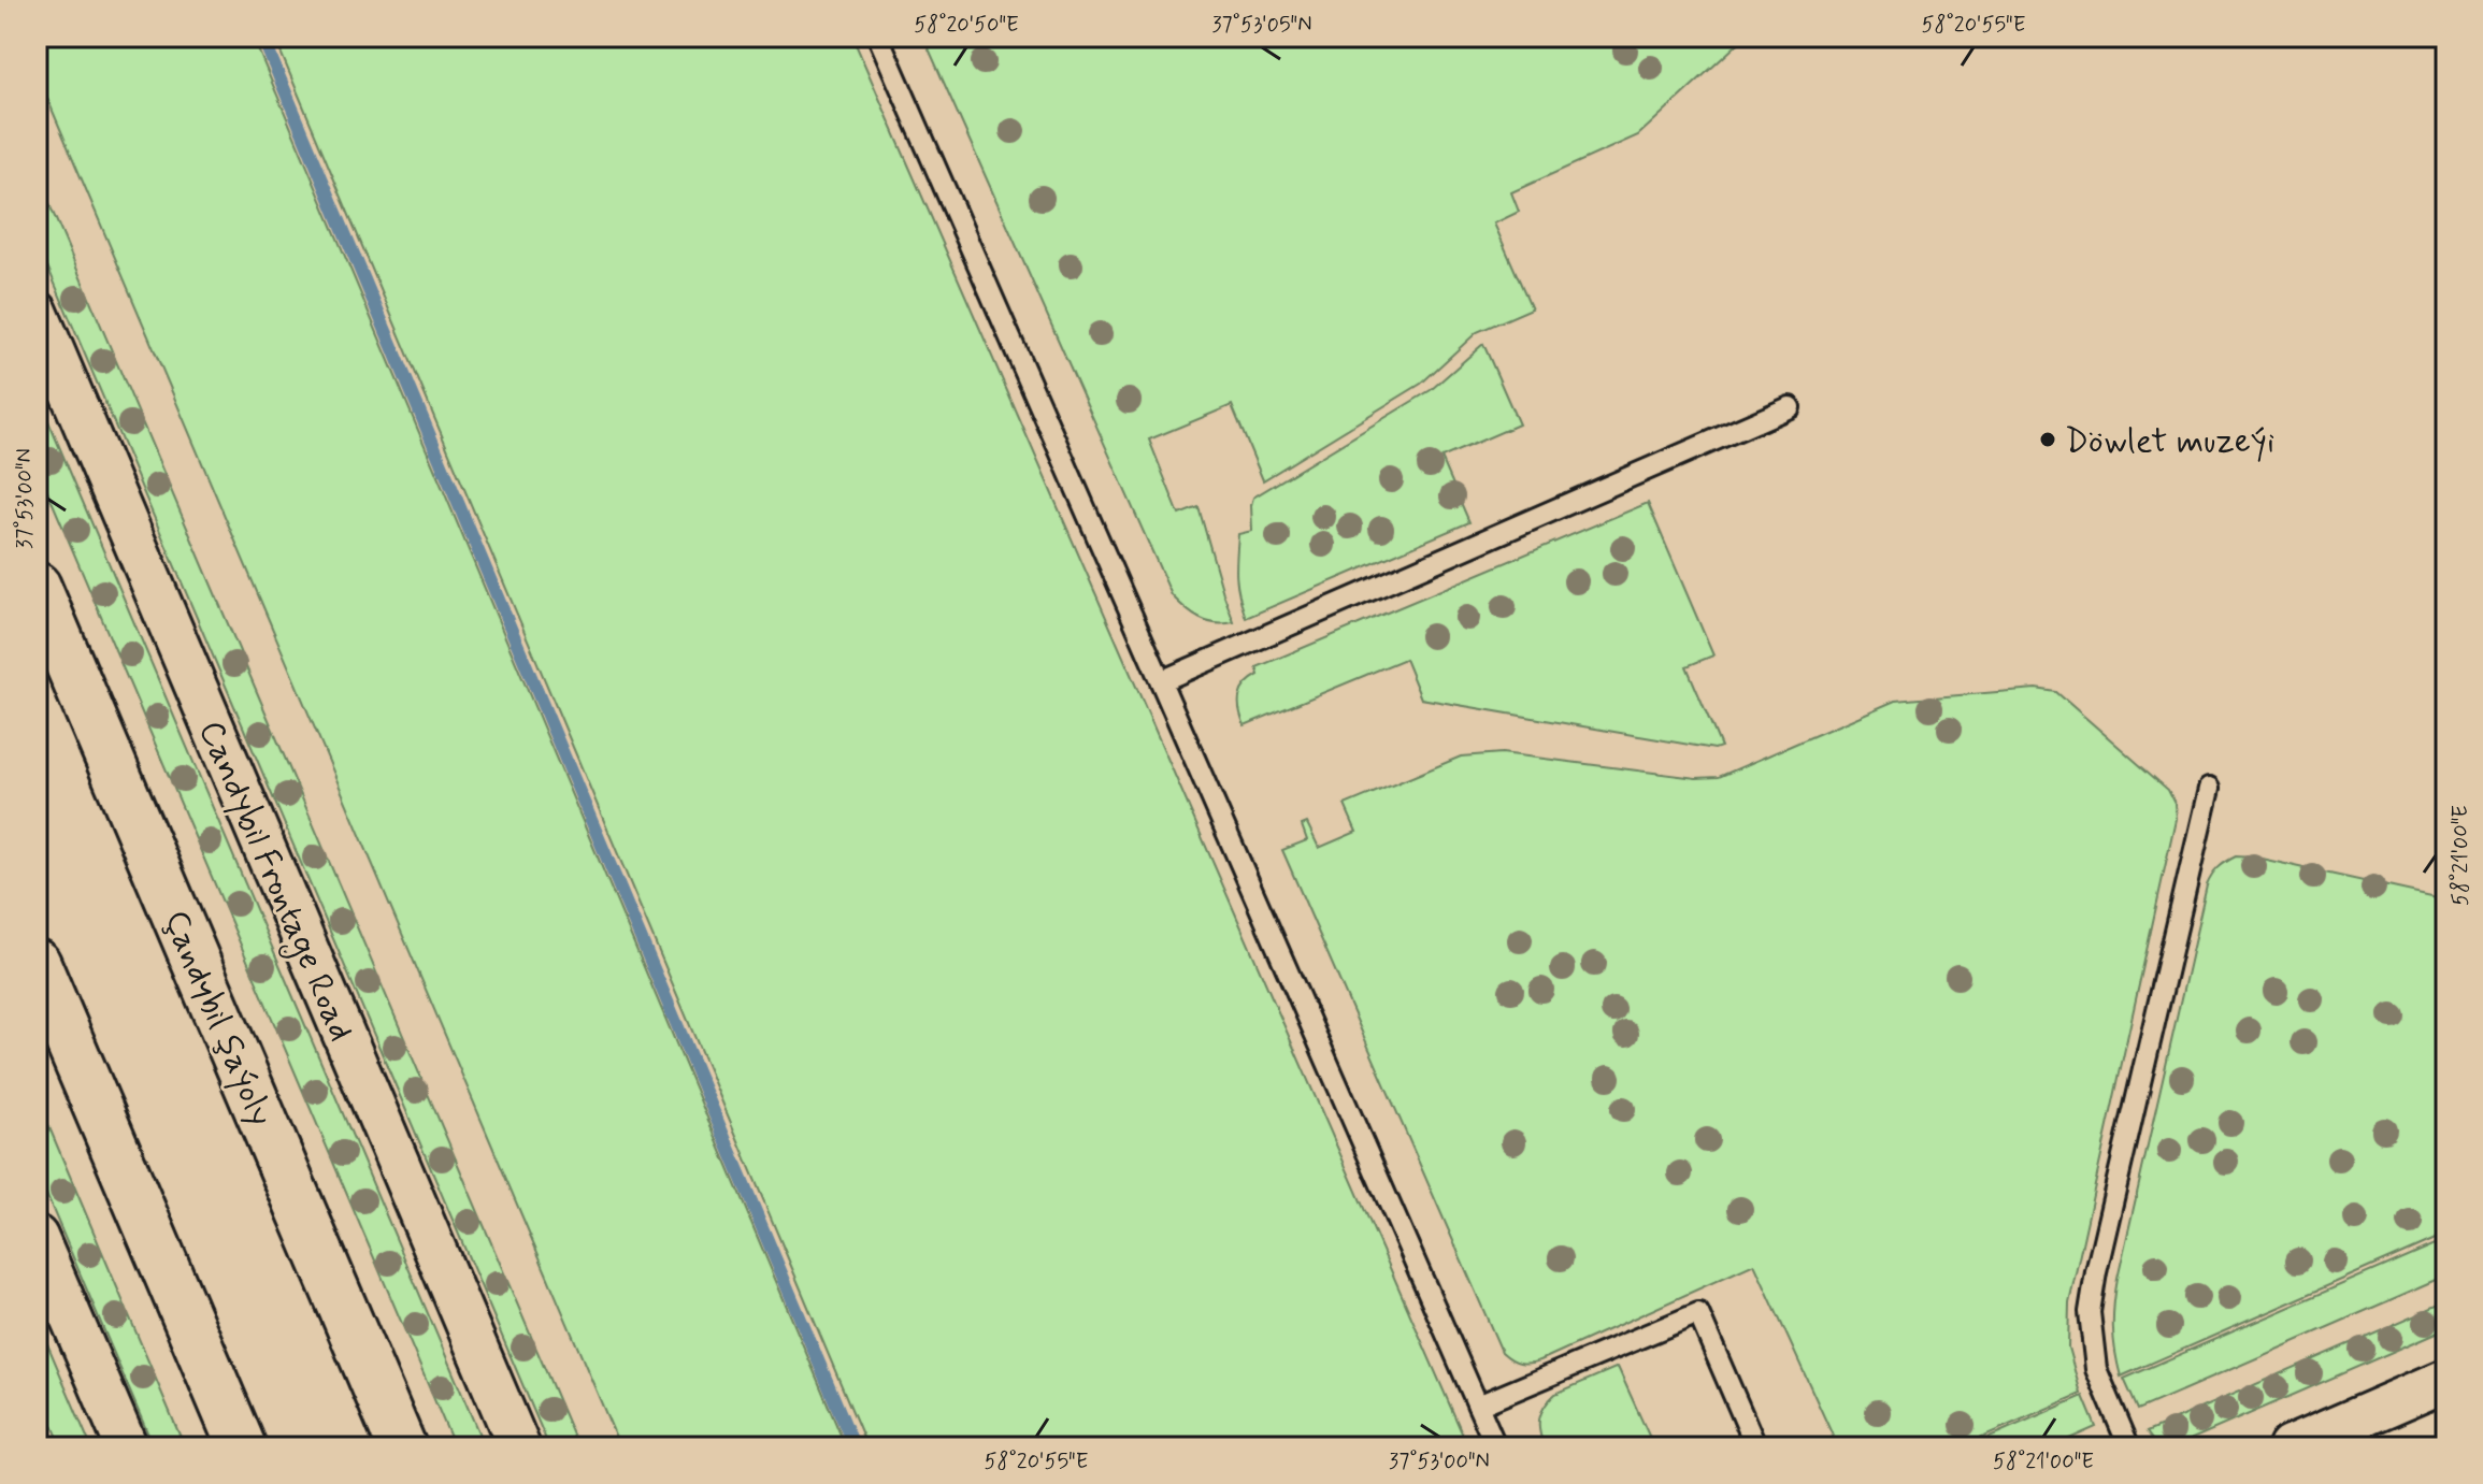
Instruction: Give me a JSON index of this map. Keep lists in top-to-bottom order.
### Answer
{
  "streets": {
    "main road": ["Çandybil şaýoly"],
    "street": ["Candybil Frontage Road"]
  },
  "places": ["Döwlet muzeýi"],
  "coordinates": [
    "58°20'50\"E",
    "37°53'05\"N",
    "58°20'55\"E",
    "37°53'00\"N",
    "58°21'00\"E"
  ]
}
